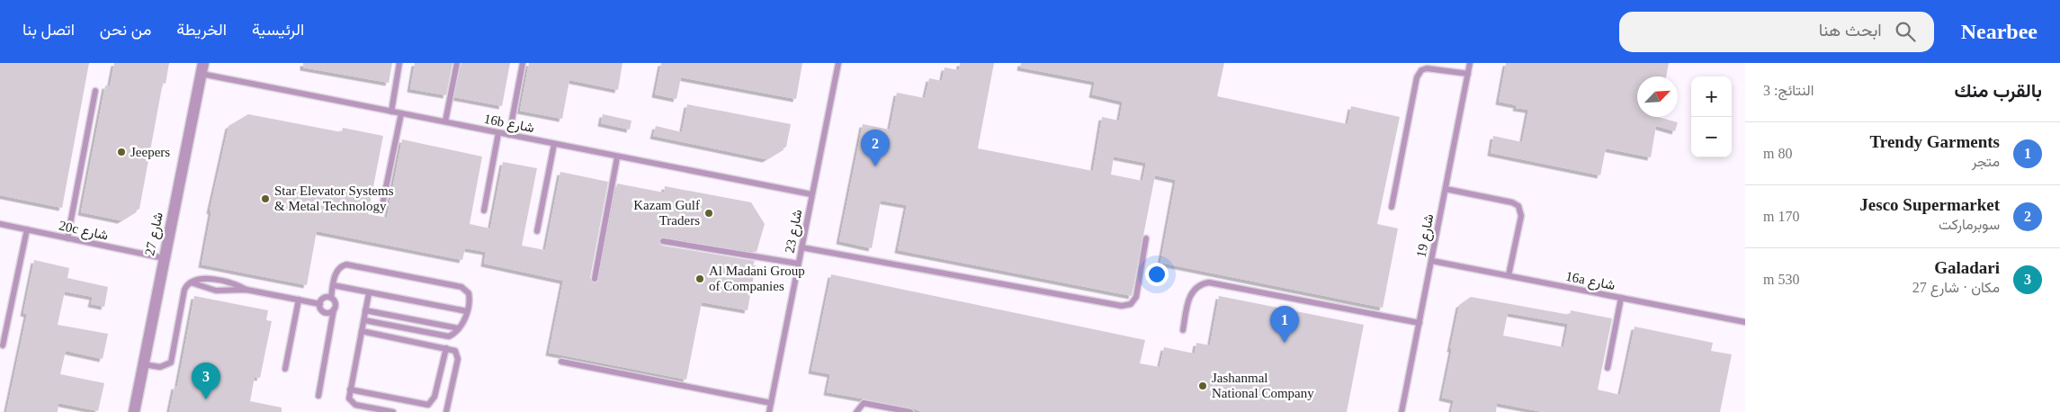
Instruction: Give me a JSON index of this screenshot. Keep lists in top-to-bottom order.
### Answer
{
  "streets": {
    "street": ["شارع 27"],
    "lane": [
      "16b شارع",
      "20c شارع",
      "شارع 23",
      "شارع 19",
      "16a شارع"
    ]
  },
  "crossings": [
    ["16b شارع", "شارع 23"],
    ["16b شارع", "شارع 27"],
    ["20c شارع", "شارع 27"],
    ["شارع 19", "16a شارع"]
  ],
  "places": [
    "Jeepers",
    "Star Elevator Systems & Metal Technology",
    "Kazam Gulf Traders",
    "Al Madani Group of Companies",
    "Jashanmal National Company"
  ],
  "north": "top right",
  "page": {
    "header": "Nearbee",
    "search": "ابحث هنا",
    "nav": [
      "الرئيسية",
      "الخريطة",
      "من نحن",
      "اتصل بنا"
    ],
    "heading": ["بالقرب منك", "النتائج: 3"],
    "map_buttons": ["+", "−"],
    "list": [
      {
        "mark": "1",
        "name": "Trendy Garments",
        "note": "متجر",
        "value": "80 m"
      },
      {
        "mark": "2",
        "name": "Jesco Supermarket",
        "note": "سوبرماركت",
        "value": "170 m"
      },
      {
        "mark": "3",
        "name": "Galadari",
        "note": "مكان · شارع 27",
        "value": "530 m"
      }
    ],
    "pins": ["2", "1", "3"]
  }
}
